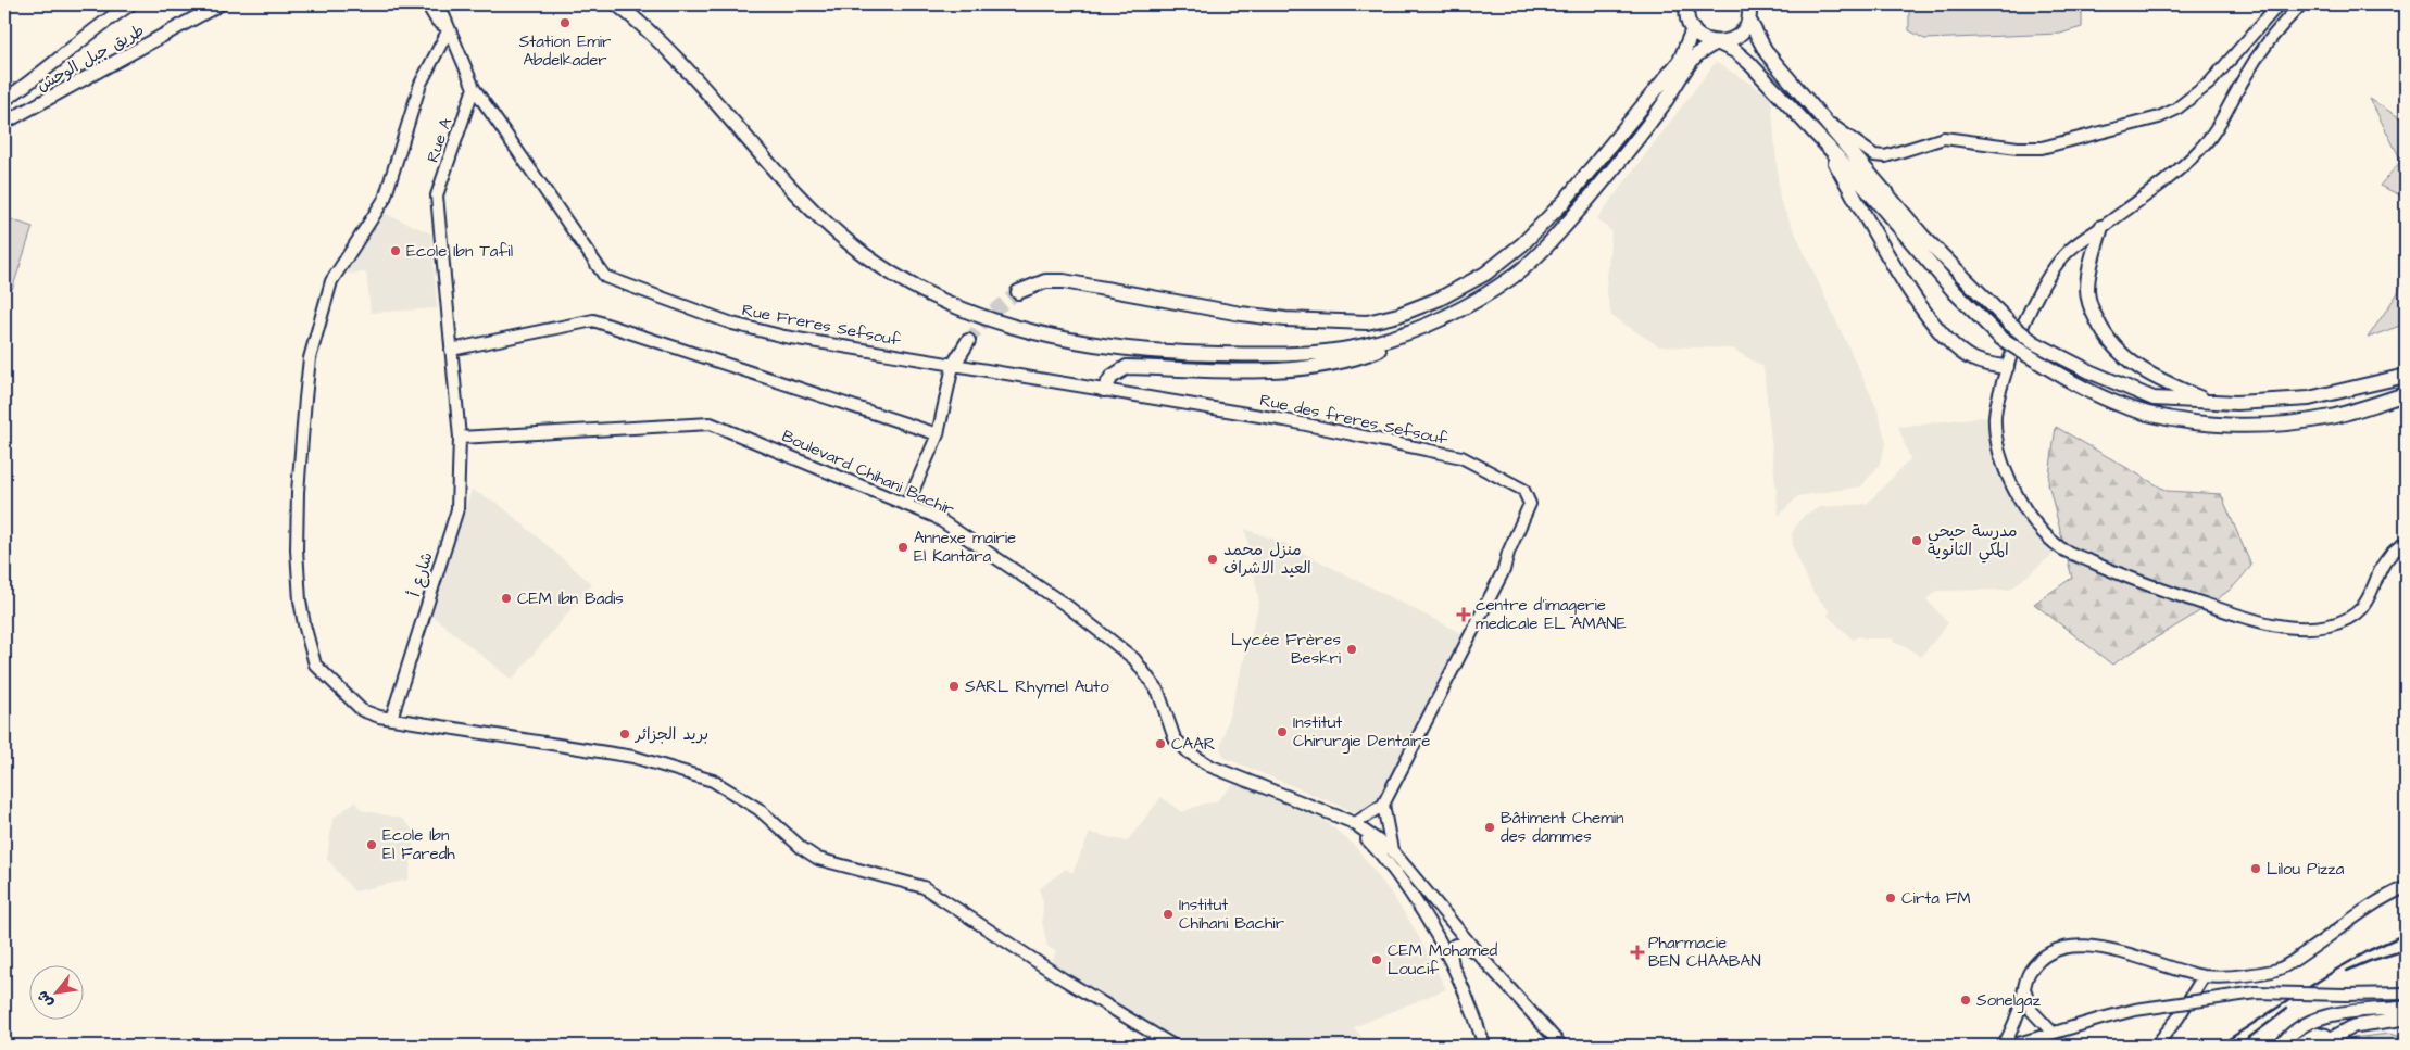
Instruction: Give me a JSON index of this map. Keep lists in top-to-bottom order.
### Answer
{
  "streets": {
    "main road": [
      "طريق جبل الوحش",
      "Rue A",
      "Rue Freres Sefsouf",
      "Rue des freres Sefsouf",
      "Boulevard Chihani Bachir",
      "شارع أ"
    ]
  },
  "crossings": [
    ["Rue A", "Rue Freres Sefsouf"],
    ["Rue A", "شارع أ"],
    ["Rue Freres Sefsouf", "Rue des freres Sefsouf"],
    ["Boulevard Chihani Bachir", "شارع أ"]
  ],
  "places": {
    "other": [
      "Station Emir Abdelkader",
      "Ecole Ibn Tafil",
      "مدرسة حيحي المكي الثانوية",
      "Annexe mairie El Kantara",
      "منزل محمد العيد الاشراف",
      "CEM Ibn Badis",
      "Lycée Frères Beskri",
      "SARL Rhymel Auto",
      "Institut Chirurgie Dentaire",
      "بريد الجزائر",
      "CAAR",
      "Bâtiment Chemin des dammes",
      "Ecole Ibn El Faredh",
      "Lilou Pizza",
      "Cirta FM",
      "Institut Chihani Bachir",
      "CEM Mohamed Loucif",
      "Sonelgaz"
    ],
    "health": ["centre d'imagerie medicale EL AMANE", "Pharmacie BEN CHAABAN"]
  },
  "north": "bottom left"
}
